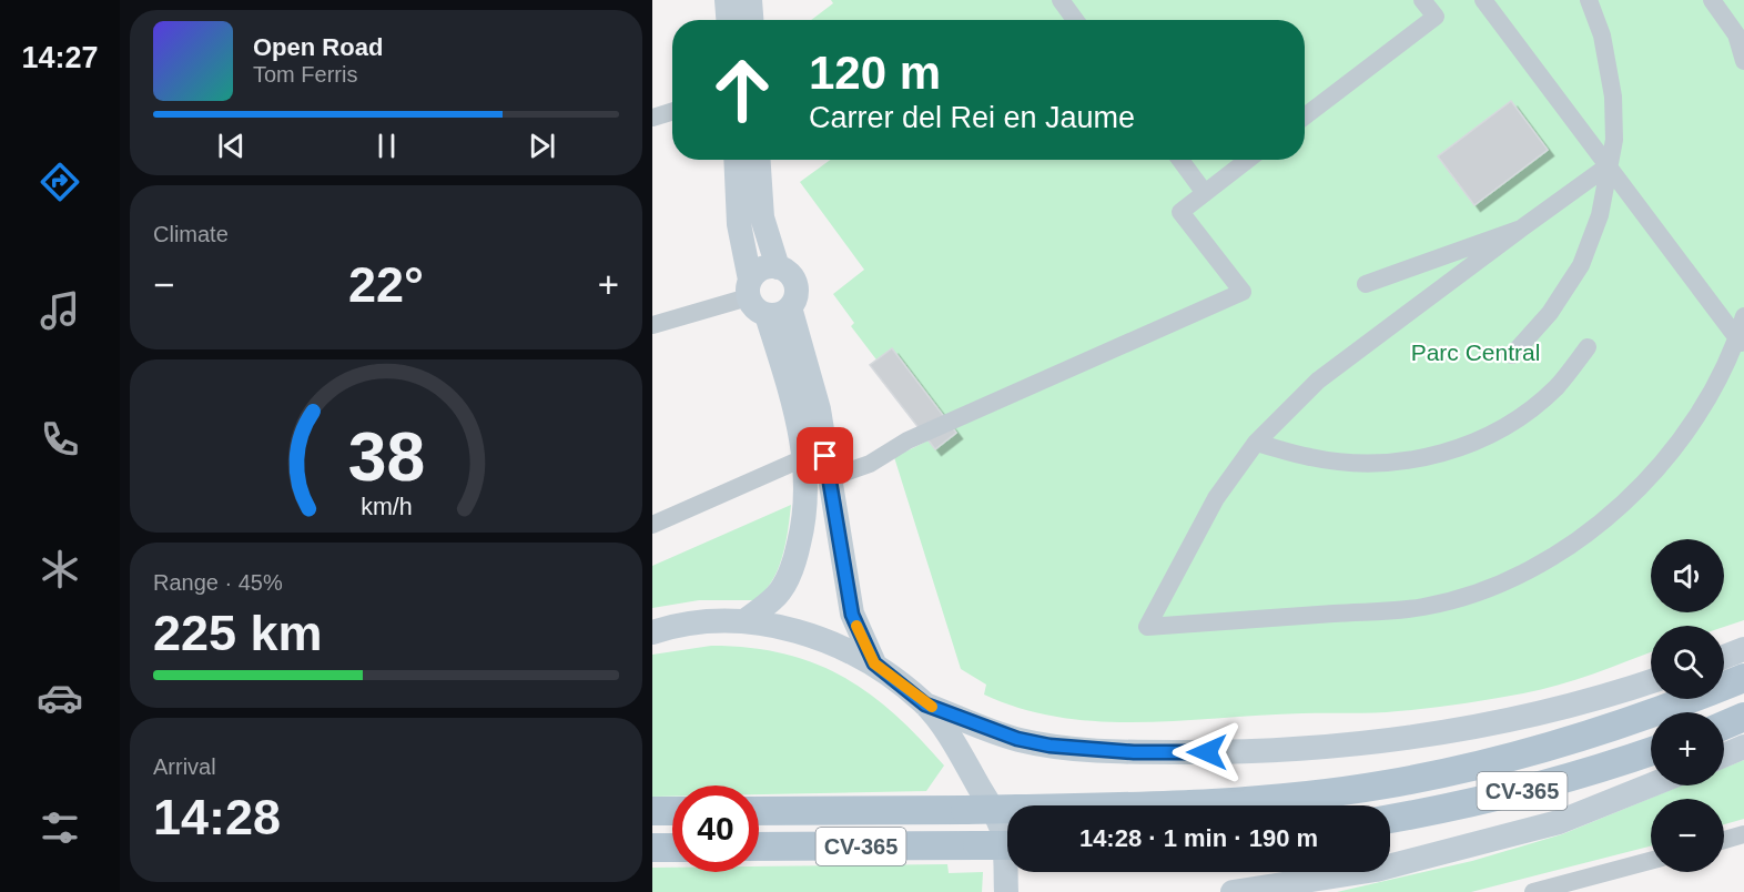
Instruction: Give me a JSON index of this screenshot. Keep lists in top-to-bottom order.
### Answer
{
  "streets": {
    "main road": ["CV-365"]
  },
  "parks": ["Parc Central"],
  "page": {
    "tabs": "14:27",
    "turn": ["120 m", "Carrer del Rei en Jaume"],
    "song": ["Open Road", "Tom Ferris"],
    "tile": [
      "Climate",
      ["Range · 45%", "225 km"],
      ["Arrival", "14:28"]
    ],
    "heat": ["−", "22°", "+"],
    "map_buttons": ["+", "−"],
    "limit": "40",
    "trip": "14:28 · 1 min · 190 m",
    "gauge": ["38", "km/h"]
  }
}
